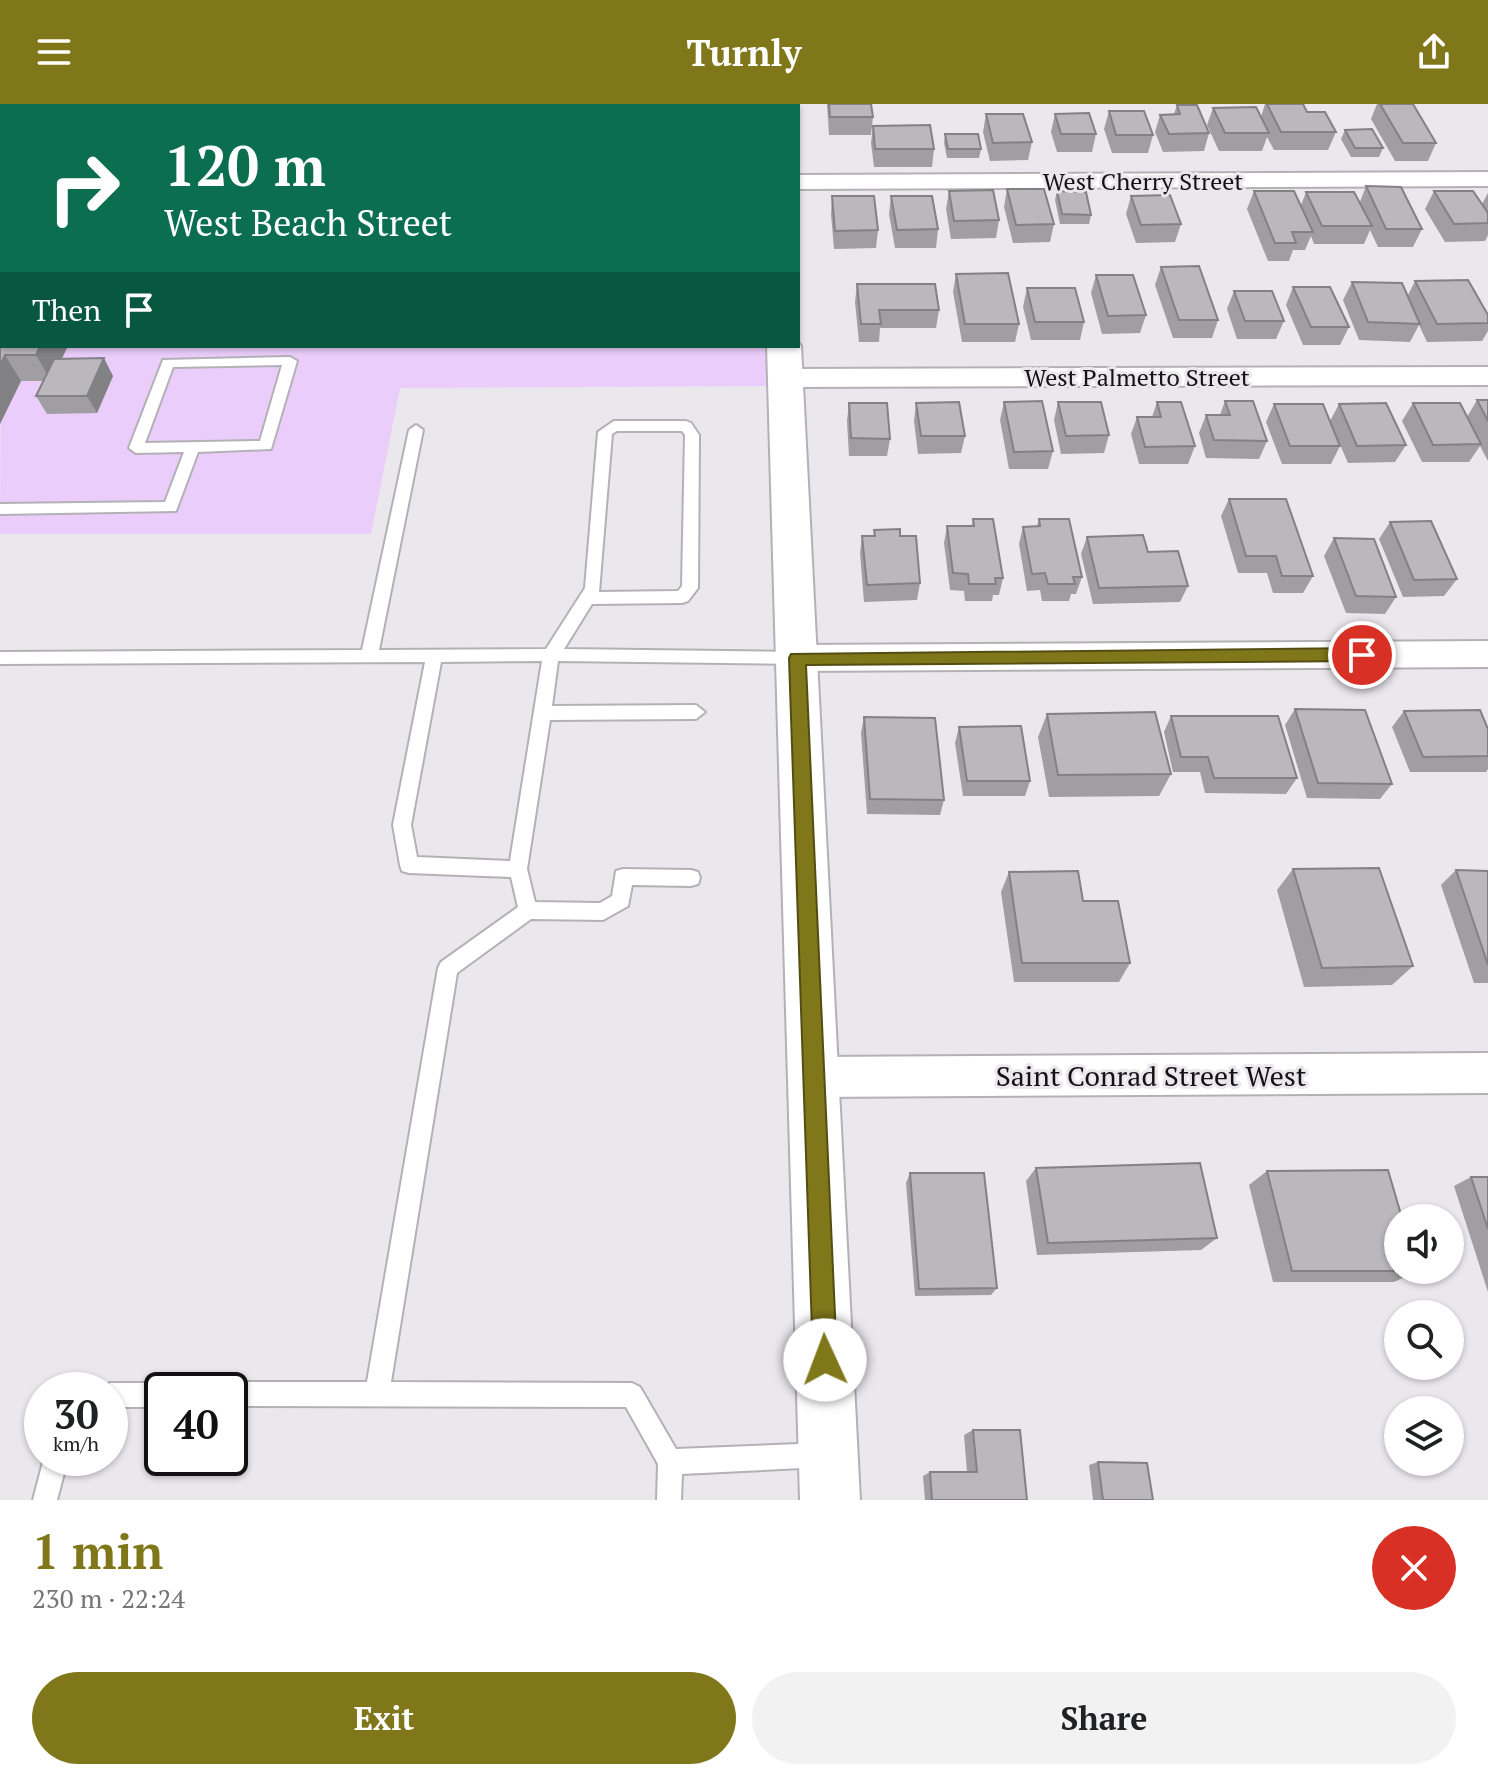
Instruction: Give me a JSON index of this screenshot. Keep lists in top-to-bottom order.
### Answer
{
  "streets": {
    "street": ["West Cherry Street", "West Palmetto Street", "Saint Conrad Street West"]
  },
  "page": {
    "header": "Turnly",
    "turn": ["120 m", "West Beach Street"],
    "then": "Then",
    "speed": "30 km/h",
    "limit": "40",
    "heading": ["1 min", "230 m · 22:24"],
    "buttons": ["Exit", "Share"]
  }
}
